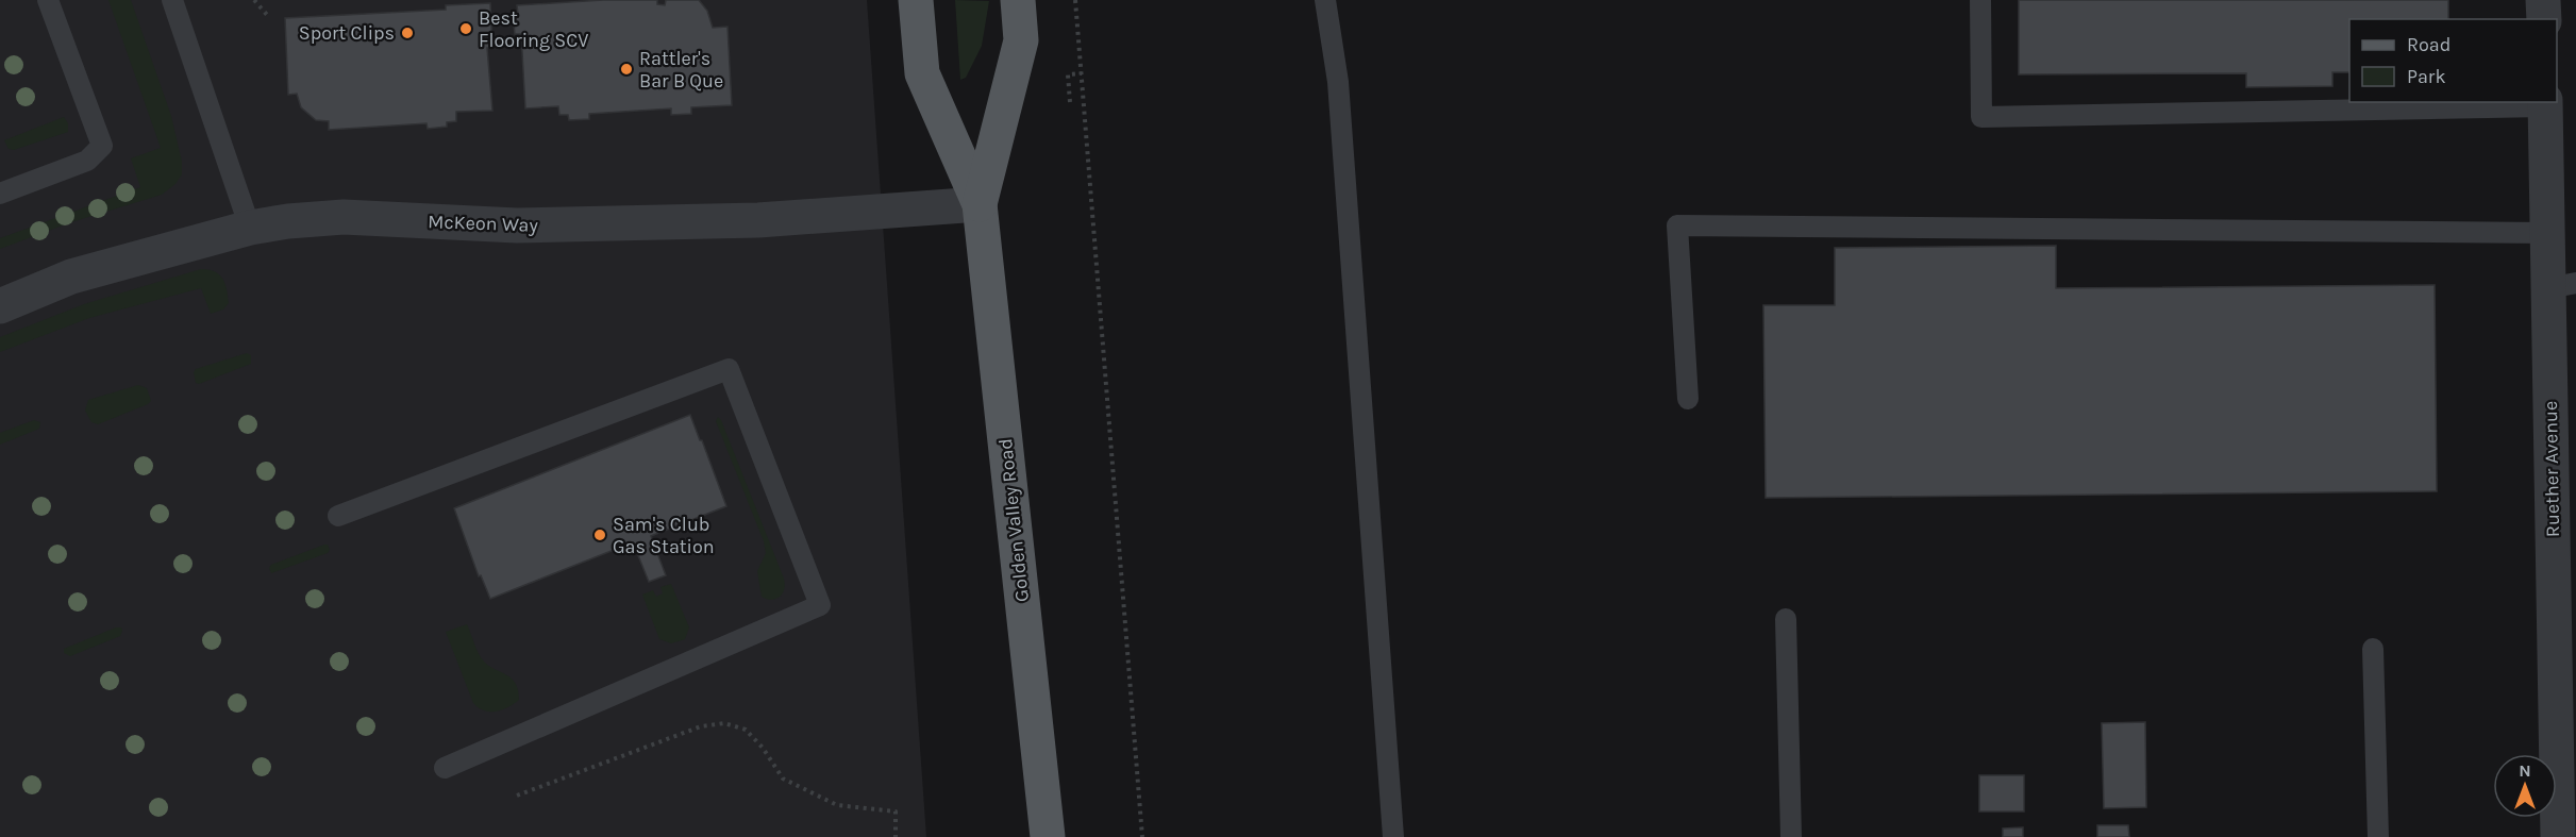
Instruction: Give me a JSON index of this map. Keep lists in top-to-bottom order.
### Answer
{
  "streets": {
    "main road": ["Golden Valley Road"],
    "street": ["McKeon Way", "Ruether Avenue"]
  },
  "crossings": [
    ["McKeon Way", "Golden Valley Road"]
  ],
  "places": [
    "Best Flooring SCV",
    "Sport Clips",
    "Rattler's Bar B Que",
    "Sam's Club Gas Station"
  ],
  "legend": ["Road", "Park"],
  "north": "top"
}
